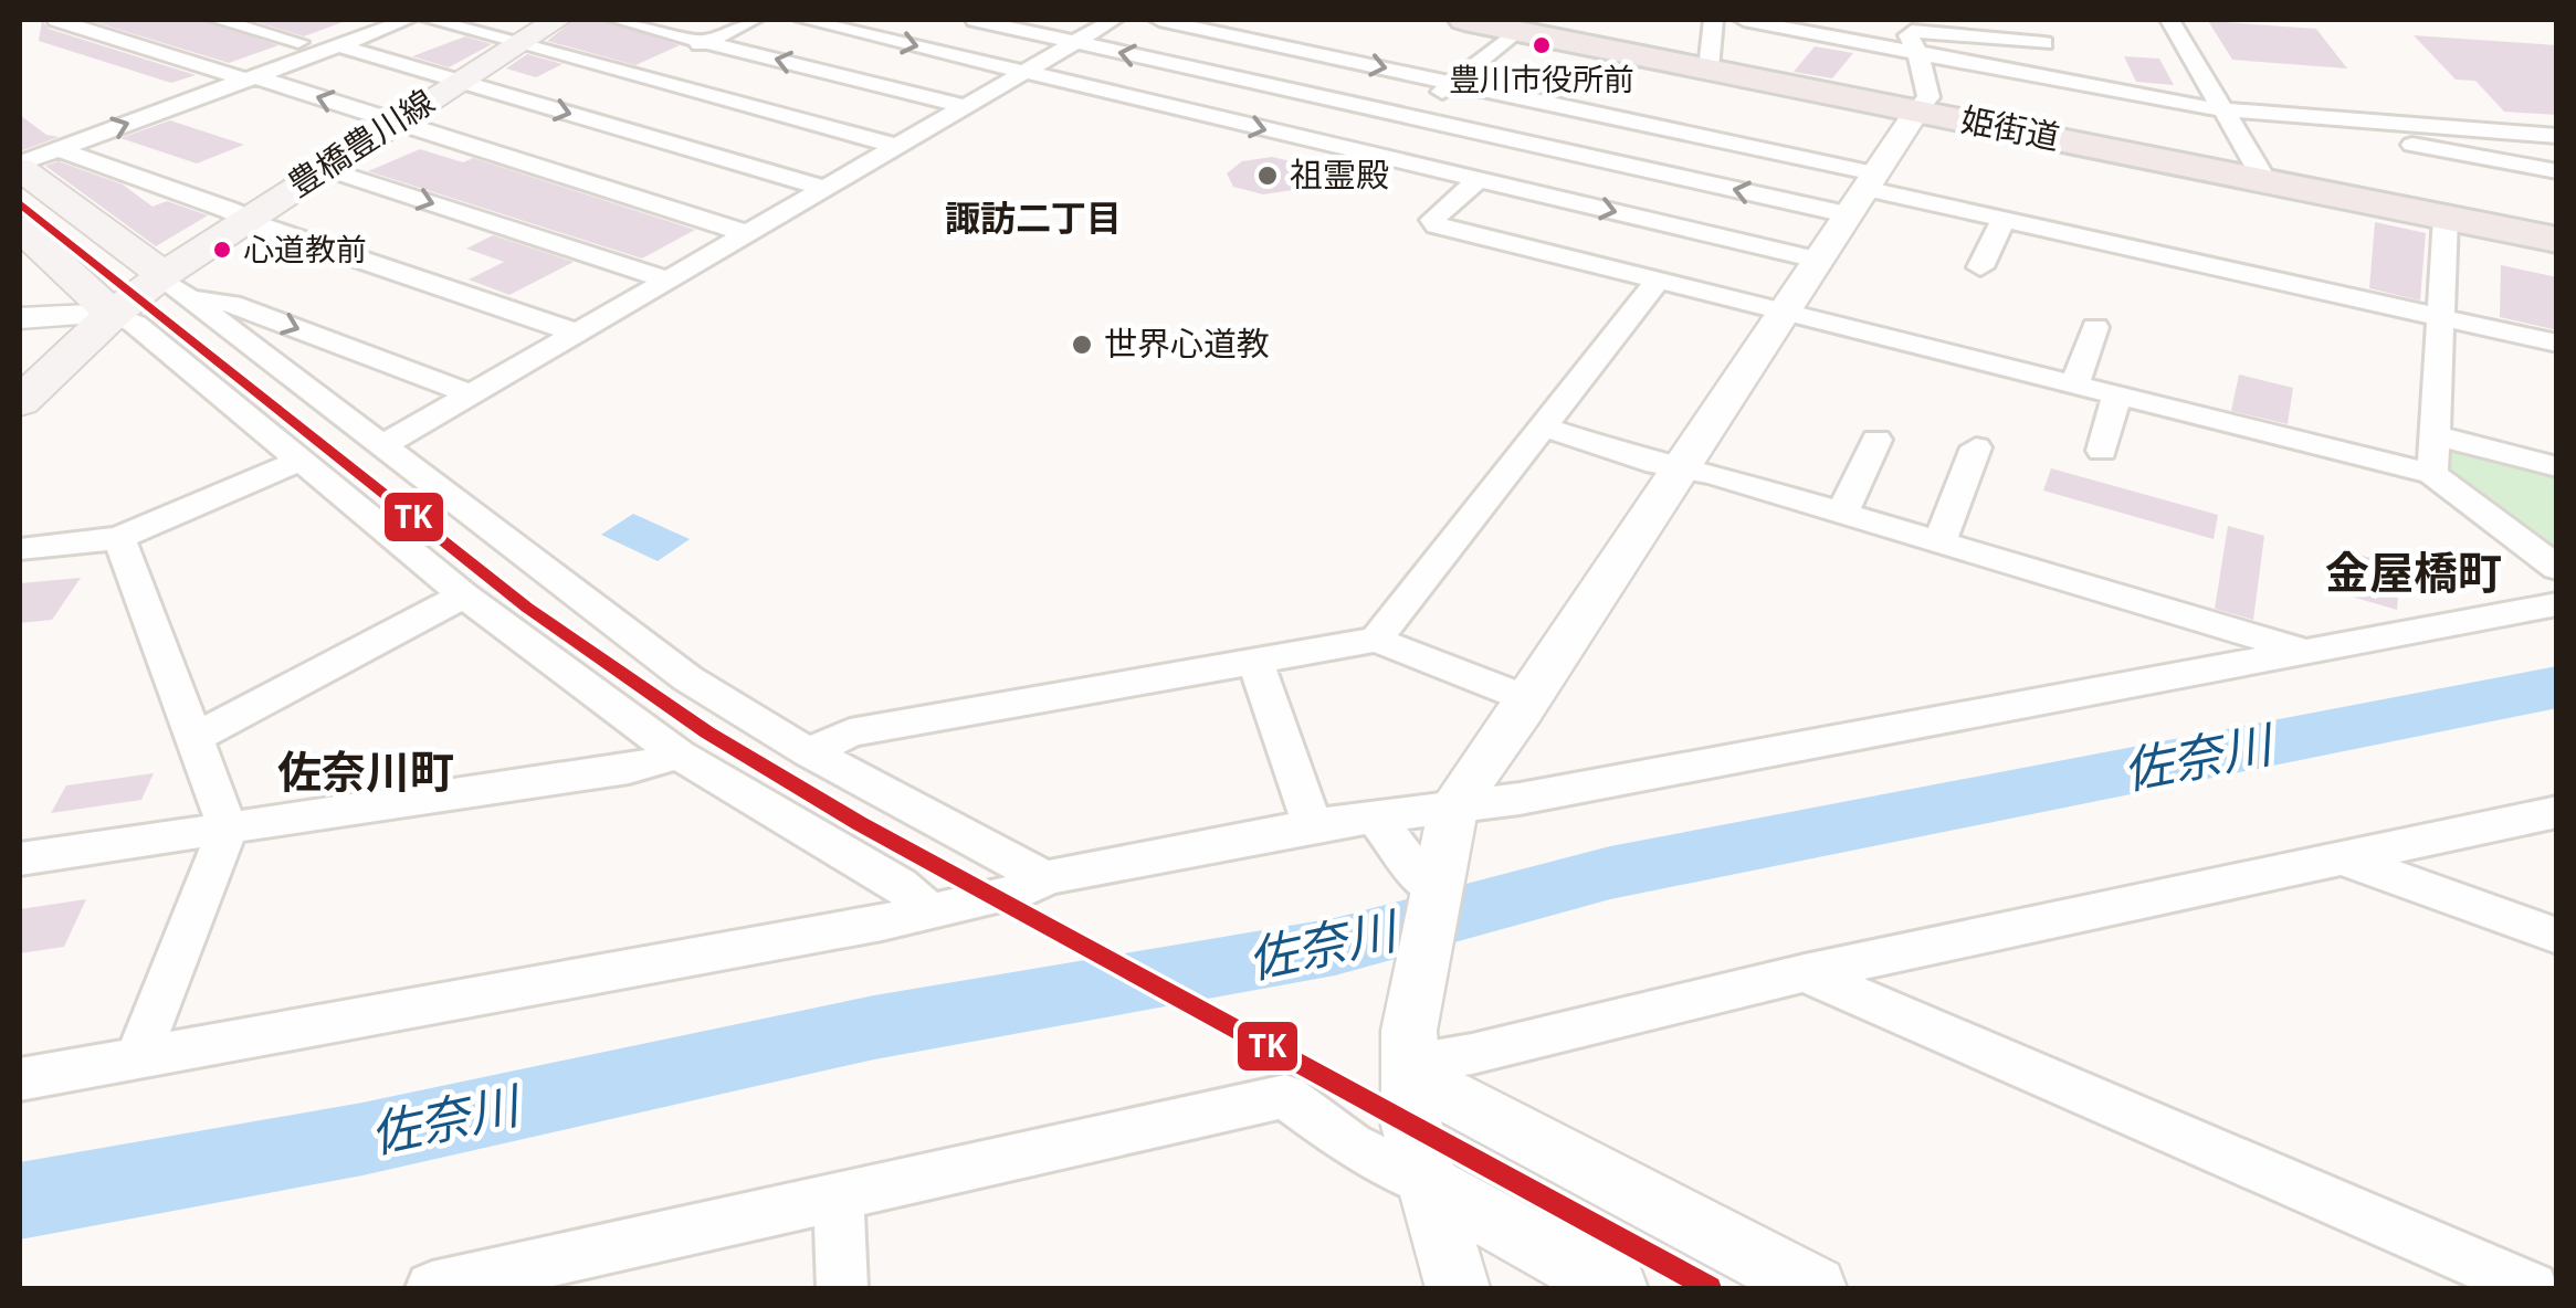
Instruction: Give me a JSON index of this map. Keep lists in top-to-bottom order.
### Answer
{
  "streets": {
    "main road": ["姫街道", "豊橋豊川線"]
  },
  "districts": ["諏訪二丁目", "金屋橋町", "佐奈川町"],
  "water": ["佐奈川"],
  "places": [
    "豊川市役所前",
    "祖霊殿",
    "心道教前",
    "世界心道教"
  ],
  "lines": ["transit line TK"]
}
